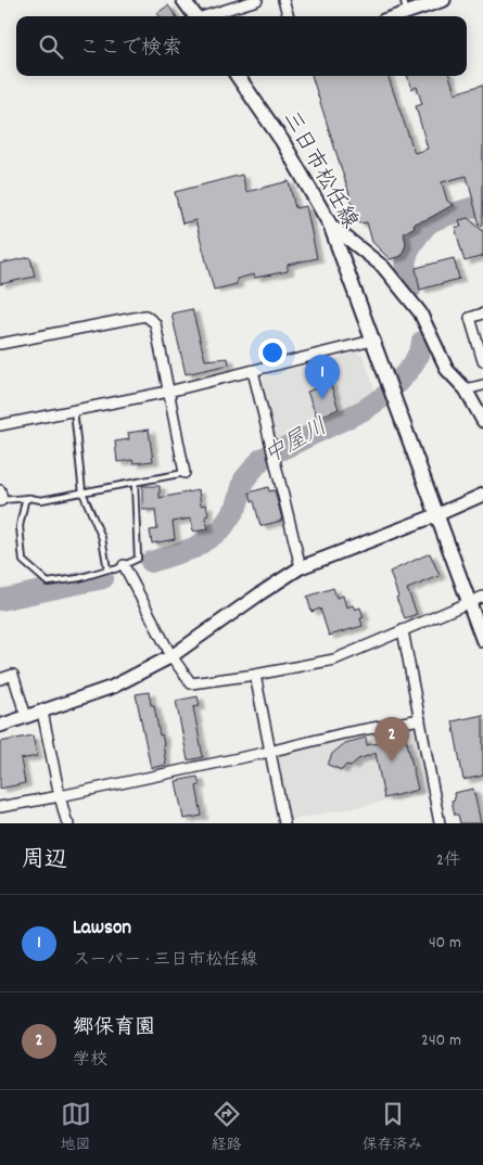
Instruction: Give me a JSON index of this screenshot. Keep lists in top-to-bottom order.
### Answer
{
  "streets": {
    "main road": ["三日市松任線"]
  },
  "water": ["中屋川"],
  "page": {
    "search": "ここで検索",
    "pins": ["1", "2"],
    "heading": ["周辺", "2件"],
    "list": [
      {
        "mark": "1",
        "name": "Lawson",
        "note": "スーパー · 三日市松任線",
        "value": "40 m"
      },
      {
        "mark": "2",
        "name": "郷保育園",
        "note": "学校",
        "value": "240 m"
      }
    ],
    "nav": ["地図", "経路", "保存済み"]
  }
}
